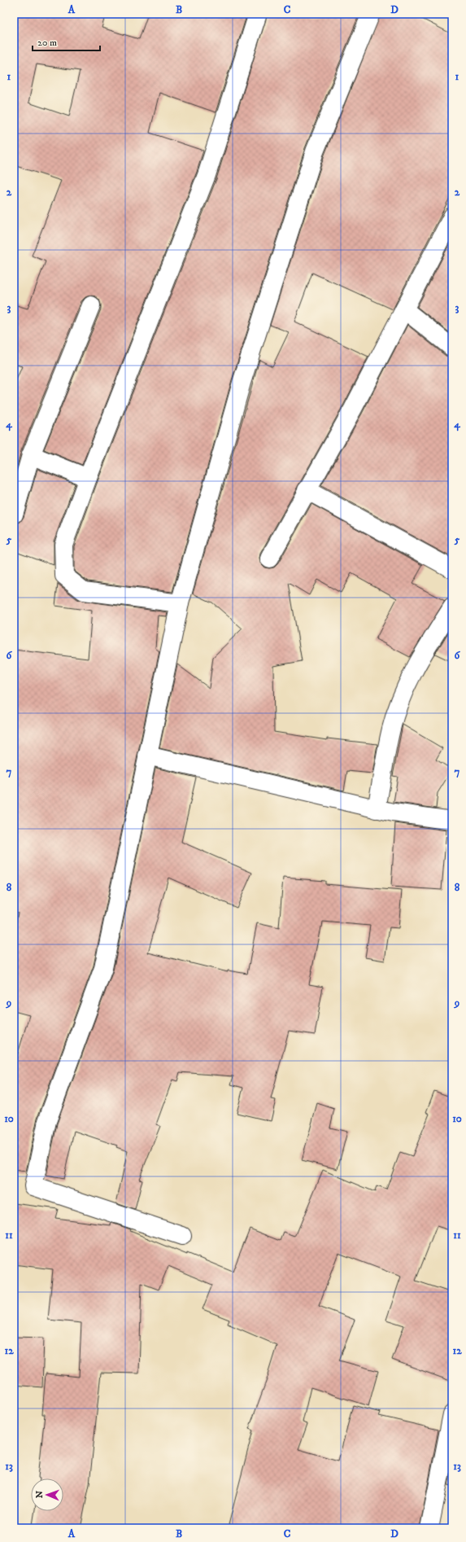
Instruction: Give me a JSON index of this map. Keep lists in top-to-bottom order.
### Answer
{
  "scale_bar": "20 m",
  "north": "left",
  "grid": {
    "columns": [
      "A",
      "B",
      "C",
      "D"
    ],
    "rows": [
      "1",
      "2",
      "3",
      "4",
      "5",
      "6",
      "7",
      "8",
      "9",
      "10",
      "11",
      "12",
      "13"
    ]
  }
}
